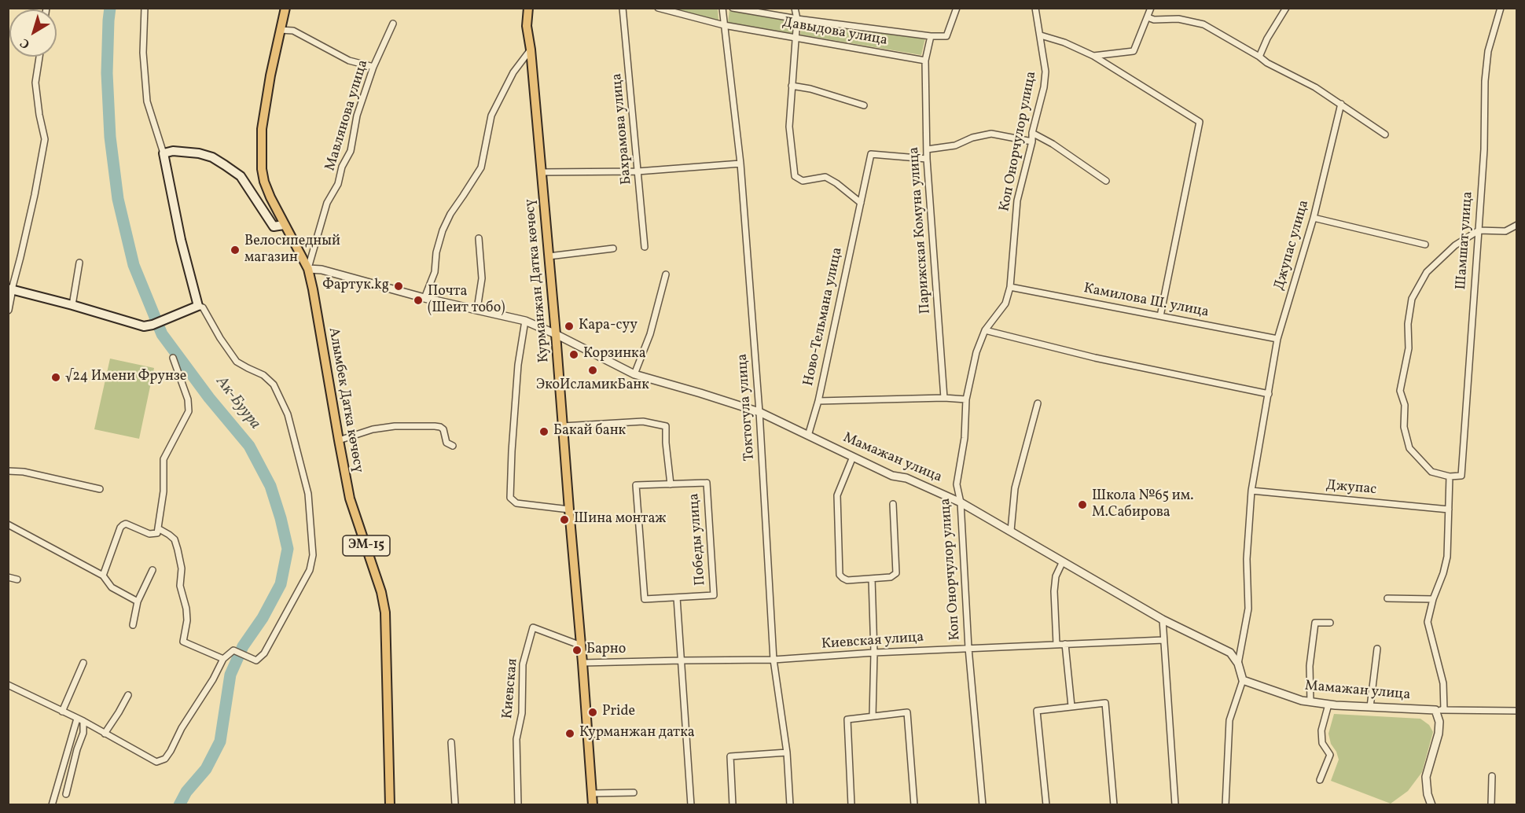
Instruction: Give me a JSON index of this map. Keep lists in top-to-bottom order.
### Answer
{
  "streets": {
    "main road": ["Курманжан Датка көчөсү", "Алымбек Датка көчөсү", "ЭМ-15"],
    "street": [
      "Давыдова улица",
      "Мавлянова улица",
      "Бахрамова улица",
      "Коп Онорчулор улица",
      "Парижская Комуна улица",
      "Шамшат улица",
      "Джупас улица",
      "Камилова Ш. улица",
      "Ново-Тельмана улица",
      "Токтогула улица",
      "Мамажан улица",
      "Джупас",
      "Победы улица",
      "Киевская улица",
      "Киевская"
    ]
  },
  "crossings": [
    ["Давыдова улица", "Парижская Комуна улица"],
    ["Давыдова улица", "Токтогула улица"],
    ["Мавлянова улица", "Алымбек Датка көчөсү"],
    ["Мавлянова улица", "Мамажан улица"],
    ["Коп Онорчулор улица", "Камилова Ш. улица"],
    ["Коп Онорчулор улица", "Мамажан улица"],
    ["Коп Онорчулор улица", "Киевская улица"],
    ["Парижская Комуна улица", "Ново-Тельмана улица"],
    ["Джупас улица", "Камилова Ш. улица"],
    ["Джупас улица", "Мамажан улица"],
    ["Джупас улица", "Джупас"],
    ["Курманжан Датка көчөсү", "Мамажан улица"],
    ["Курманжан Датка көчөсү", "Киевская улица"],
    ["Курманжан Датка көчөсү", "Киевская"],
    ["Ново-Тельмана улица", "Мамажан улица"],
    ["Алымбек Датка көчөсү", "Мамажан улица"],
    ["Токтогула улица", "Мамажан улица"],
    ["Токтогула улица", "Киевская улица"]
  ],
  "water": ["Ак-Буура"],
  "places": [
    "Велосипедный магазин",
    "Фартук.kg",
    "Почта (Шеит тобо)",
    "Кара-суу",
    "Корзинка",
    "ЭкоИсламикБанк",
    "√24 Имени Фрунзе",
    "Бакай банк",
    "Школа №65 им. М.Сабирова",
    "Шина монтаж",
    "Барно",
    "Pride",
    "Курманжан датка"
  ],
  "north": "bottom left"
}
